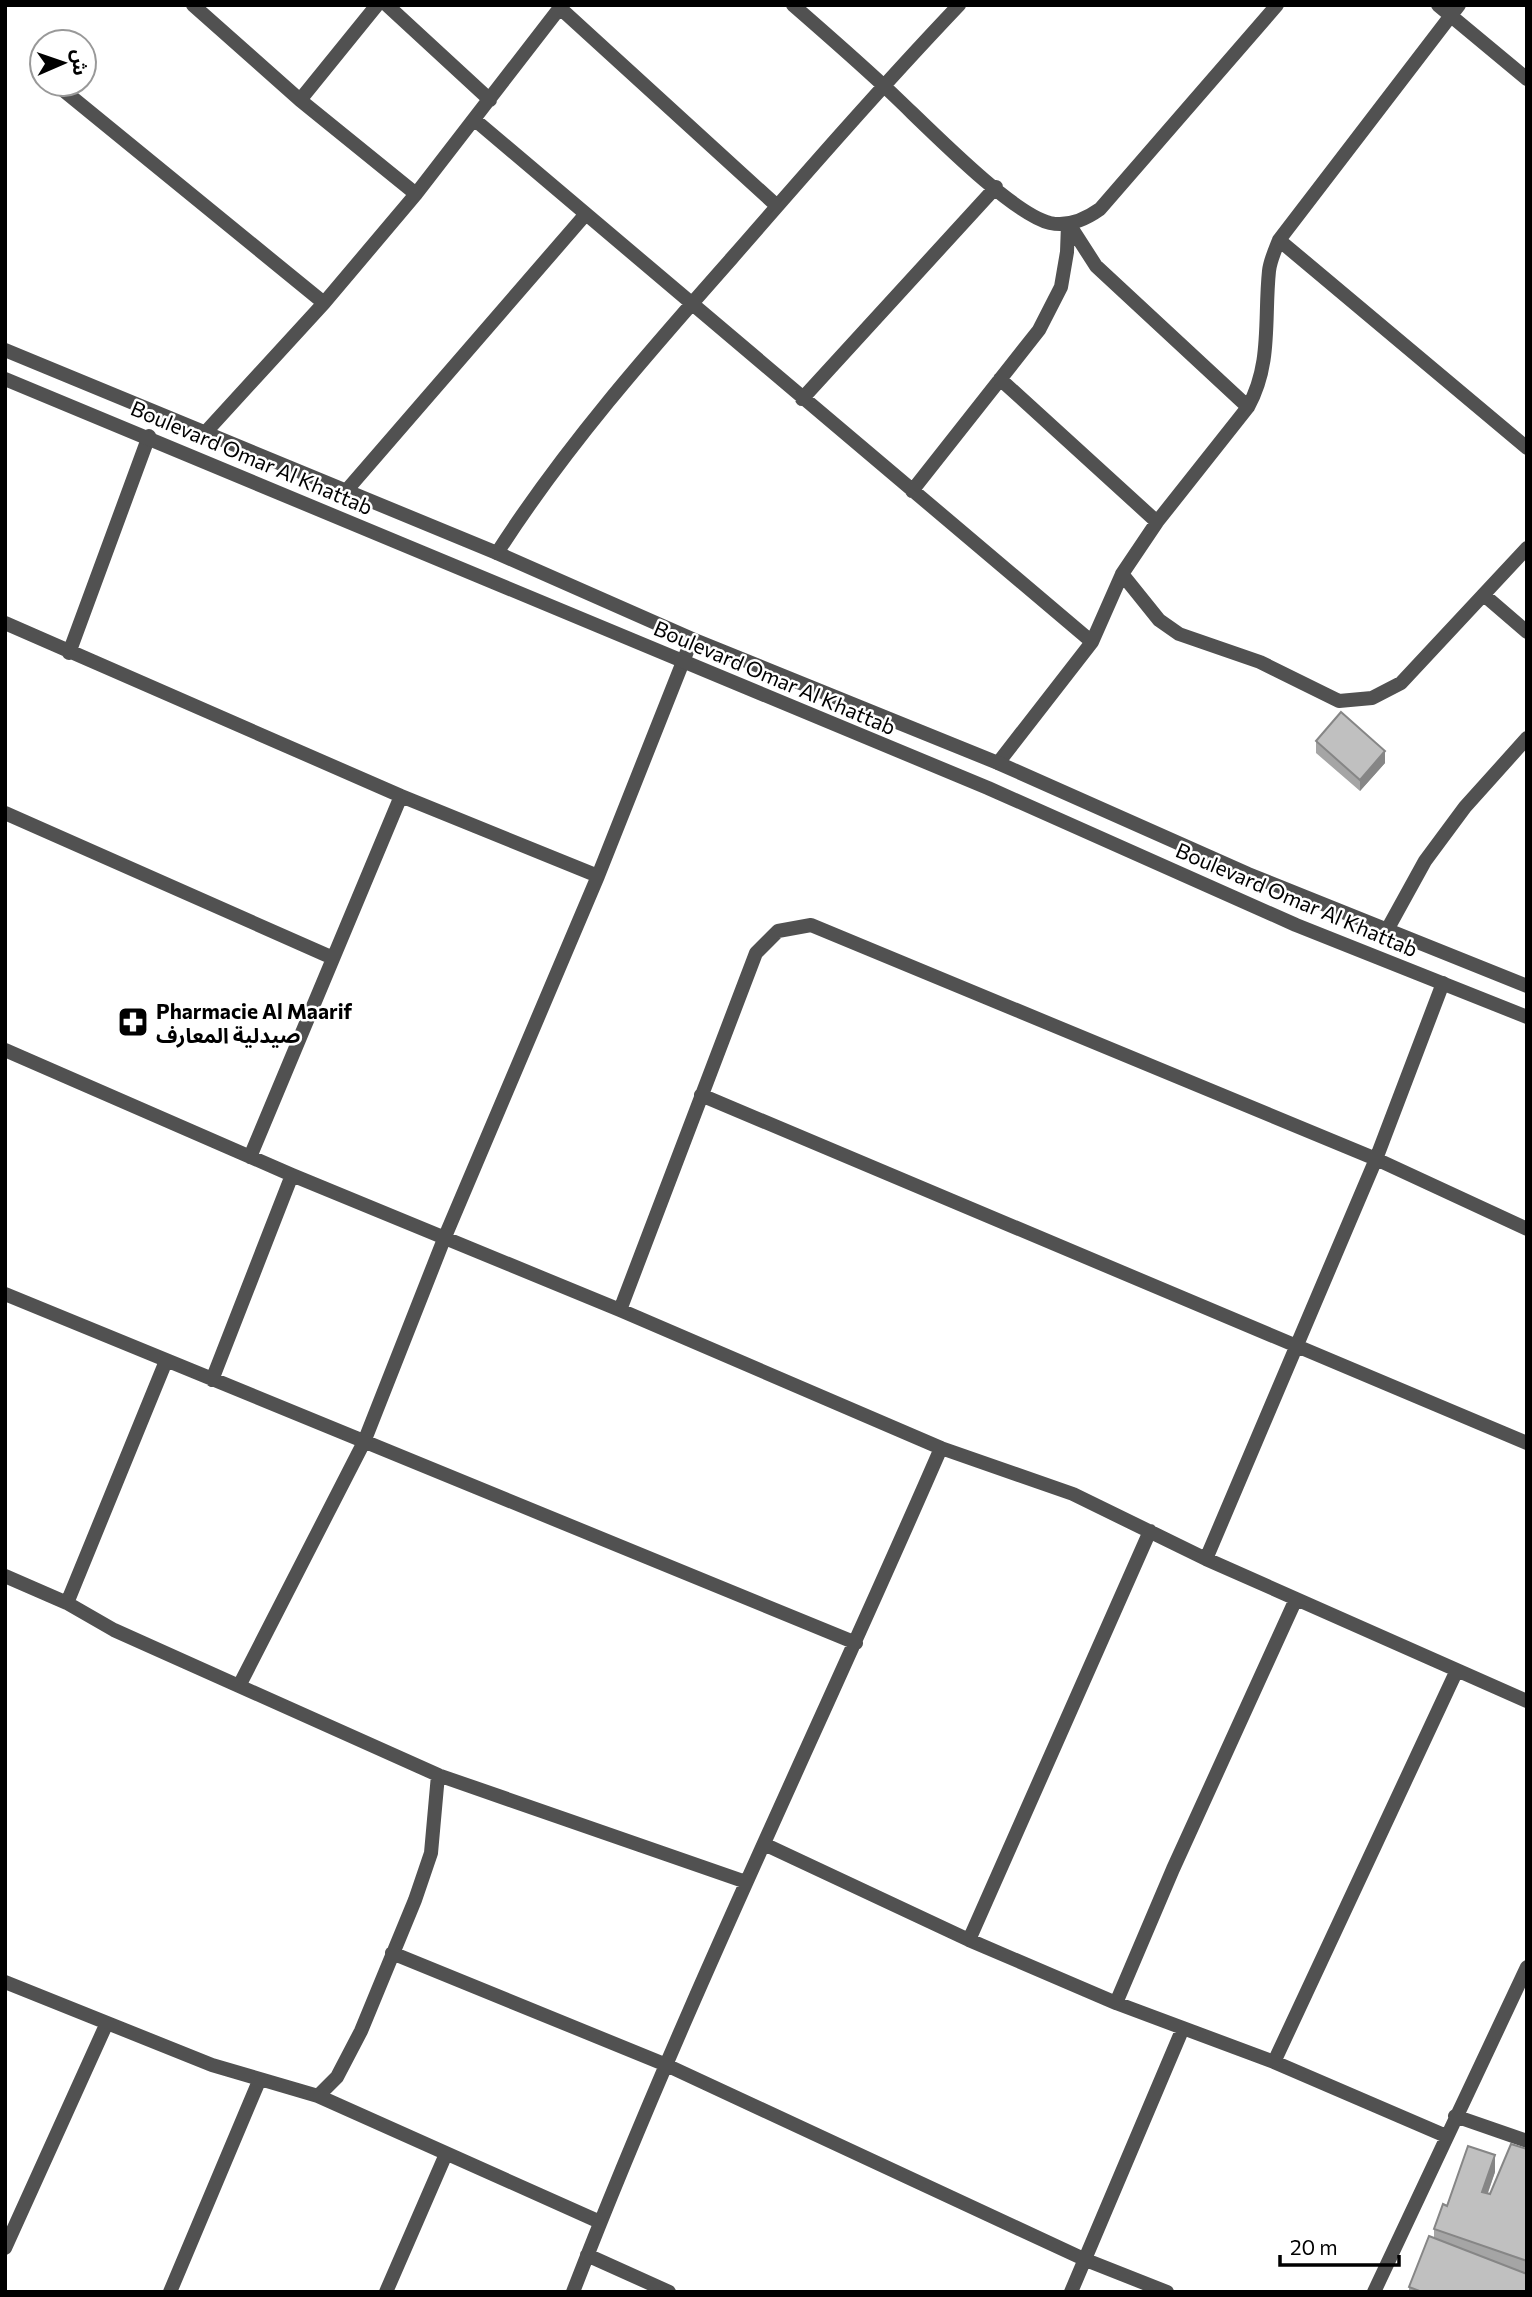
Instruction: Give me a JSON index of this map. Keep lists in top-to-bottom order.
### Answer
{
  "streets": {
    "street": ["Boulevard Omar Al Khattab"]
  },
  "places": {
    "pharmacy": ["Pharmacie Al Maarif صيدلية المعارف"]
  },
  "scale_bar": "20 m",
  "north": "right"
}
